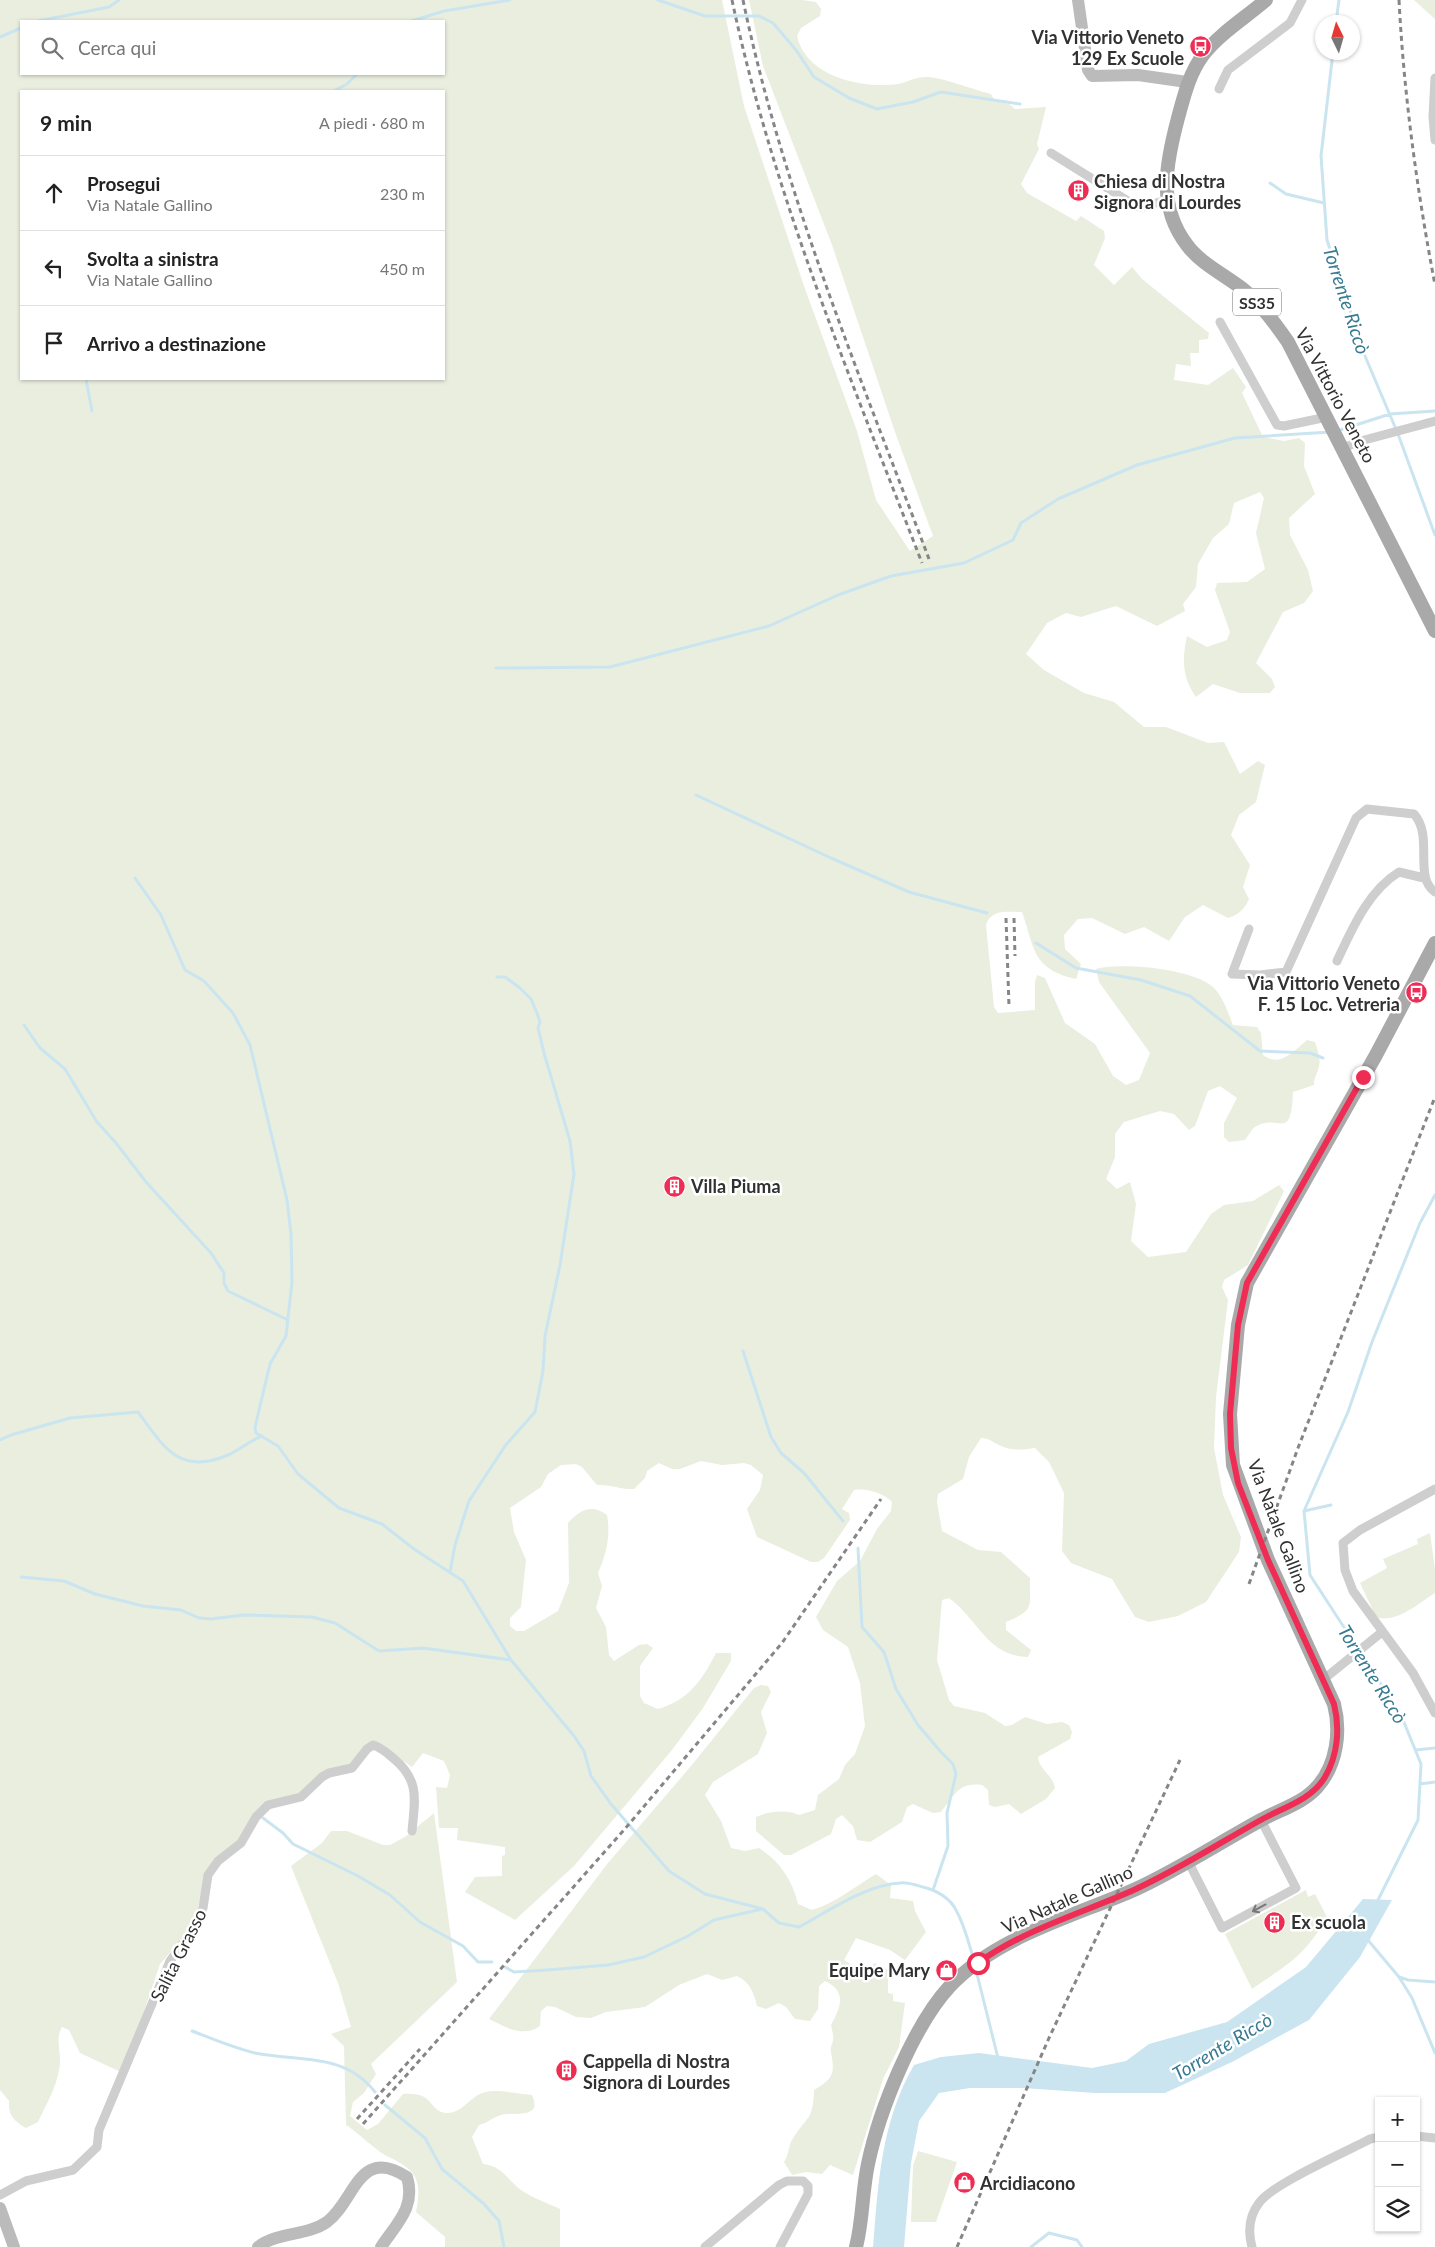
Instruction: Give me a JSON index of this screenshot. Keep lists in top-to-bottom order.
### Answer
{
  "streets": {
    "main road": ["SS35", "Via Vittorio Veneto", "Via Natale Gallino"],
    "street": ["Salita Grasso"]
  },
  "water": ["Torrente Riccò"],
  "places": {
    "bus stop": ["Via Vittorio Veneto 129 Ex Scuole", "Via Vittorio Veneto F. 15 Loc. Vetreria"],
    "building": [
      "Chiesa di Nostra Signora di Lourdes",
      "Villa Piuma",
      "Ex scuola",
      "Cappella di Nostra Signora di Lourdes"
    ],
    "shop": ["Equipe Mary", "Arcidiacono"]
  },
  "north": "top",
  "page": {
    "search": "Cerca qui",
    "heading": ["9 min", "A piedi · 680 m"],
    "list": [
      ["Prosegui", "Via Natale Gallino", "230 m"],
      ["Svolta a sinistra", "Via Natale Gallino", "450 m"],
      "Arrivo a destinazione"
    ],
    "map_buttons": ["+", "−"]
  }
}
